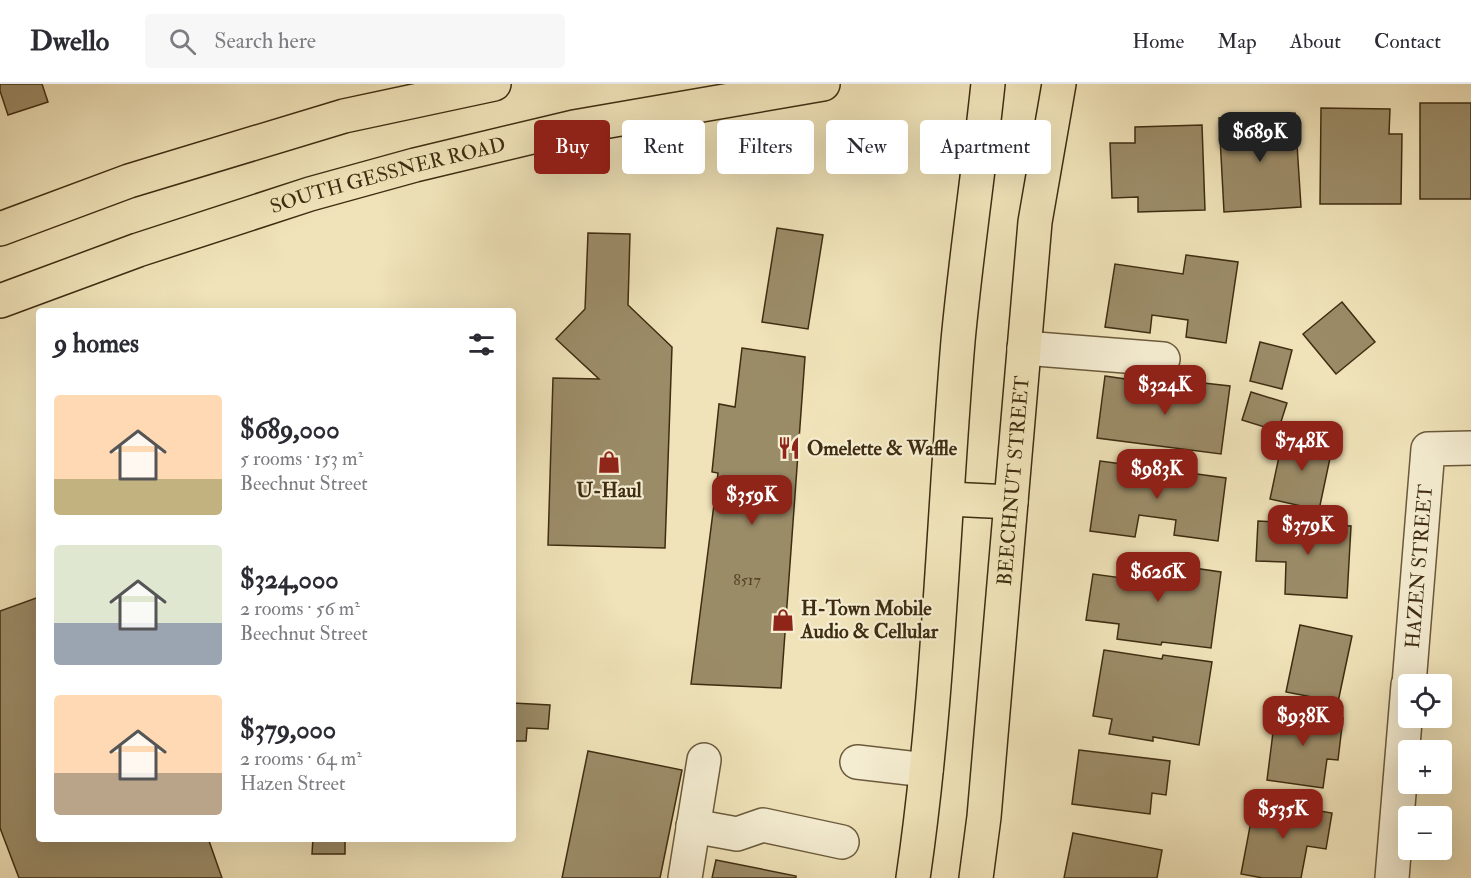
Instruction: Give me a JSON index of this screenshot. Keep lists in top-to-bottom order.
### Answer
{
  "streets": {
    "main road": ["SOUTH GESSNER ROAD", "BEECHNUT STREET"],
    "street": ["HAZEN STREET"]
  },
  "places": {
    "restaurant": ["Omelette & Waffle"],
    "shop": ["U-Haul", "H-Town Mobile Audio & Cellular"]
  },
  "house_numbers": ["8517"],
  "page": {
    "header": "Dwello",
    "search": "Search here",
    "nav": [
      "Home",
      "Map",
      "About",
      "Contact"
    ],
    "price": [
      "$689K",
      "$324K",
      "$748K",
      "$983K",
      "$359K",
      "$379K",
      "$626K",
      "$938K",
      "$535K"
    ],
    "chip": [
      "Buy",
      "Rent",
      "Filters",
      "New",
      "Apartment"
    ],
    "heading": "9 homes",
    "list": [
      {
        "name": "$689,000",
        "note": "5 rooms · 153 m² · Beechnut Street"
      },
      {
        "name": "$324,000",
        "note": "2 rooms · 56 m² · Beechnut Street"
      },
      {
        "name": "$379,000",
        "note": "2 rooms · 64 m² · Hazen Street"
      }
    ],
    "map_buttons": ["+", "−"]
  }
}
